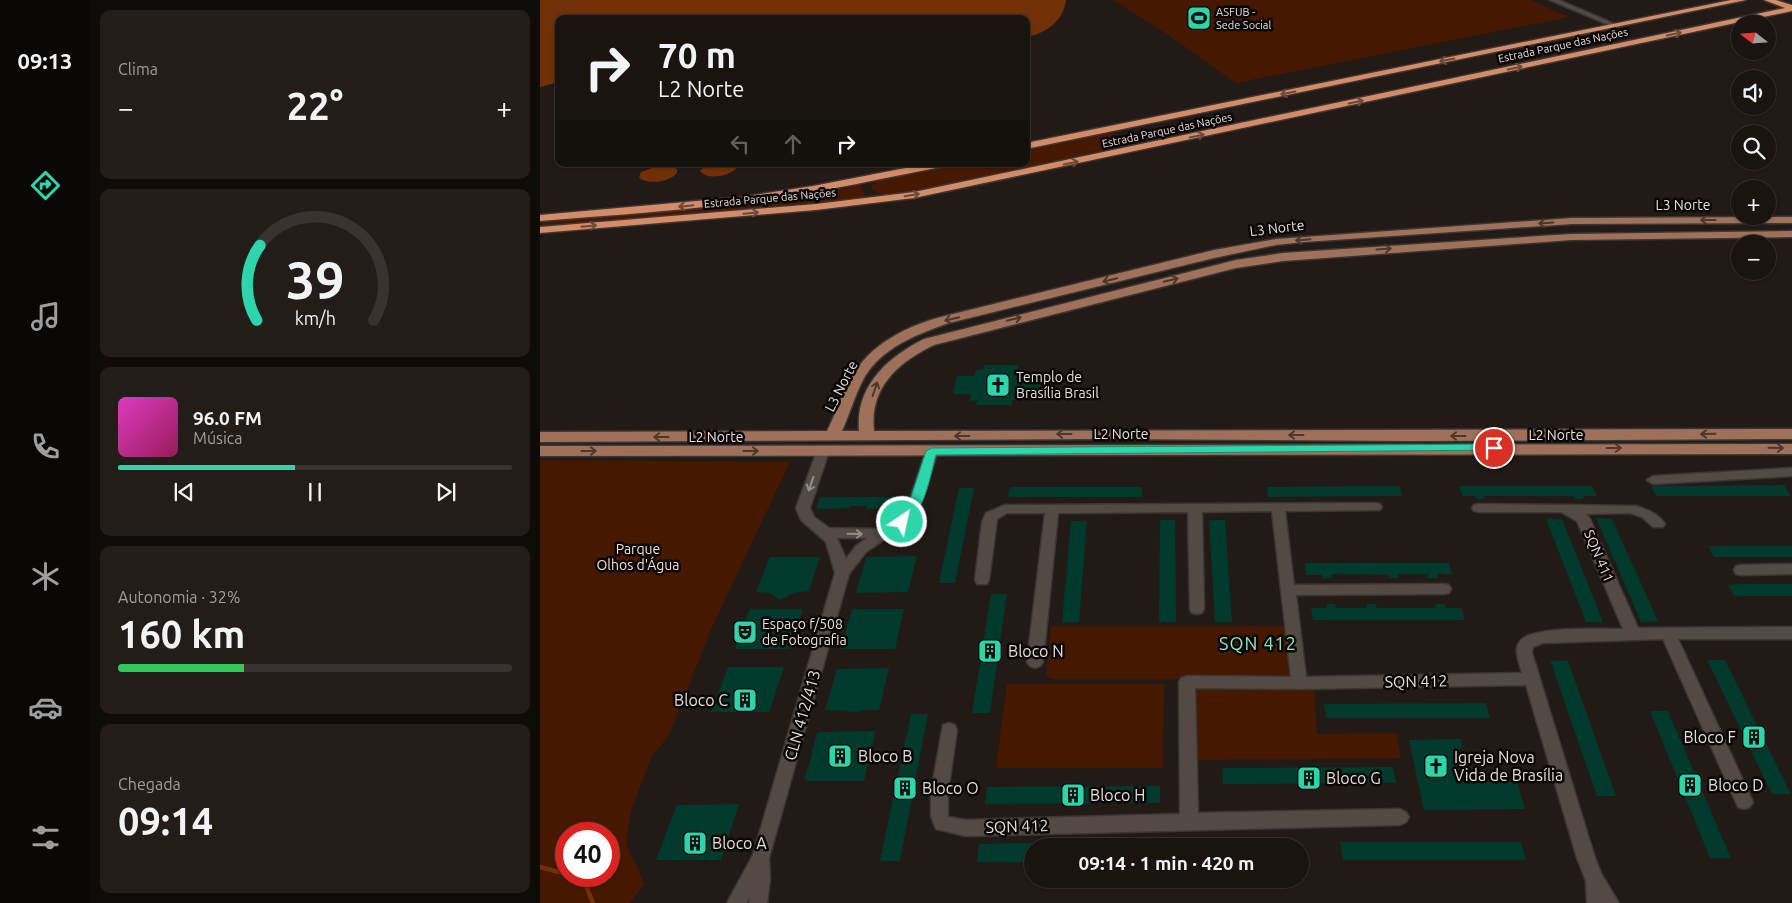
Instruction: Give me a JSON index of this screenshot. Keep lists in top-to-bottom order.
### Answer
{
  "streets": {
    "highway": ["Estrada Parque das Nações"],
    "main road": ["L3 Norte", "L2 Norte"],
    "street": ["SQN 411", "SQN 412", "CLN 412/413"]
  },
  "crossings": [
    ["L3 Norte", "L2 Norte"]
  ],
  "districts": ["SQN 412"],
  "parks": ["Parque Olhos d'Água"],
  "places": {
    "sports": ["ASFUB - Sede Social"],
    "church": ["Templo de Brasília Brasil", "Igreja Nova Vida de Brasília"],
    "theatre": ["Espaço f/508 de Fotografia"],
    "building": [
      "Bloco N",
      "Bloco C",
      "Bloco F",
      "Bloco B",
      "Bloco G",
      "Bloco D",
      "Bloco O",
      "Bloco H",
      "Bloco A"
    ]
  },
  "north": "left",
  "page": {
    "tabs": "09:13",
    "tile": [
      "Clima",
      ["Autonomia · 32%", "160 km"],
      ["Chegada", "09:14"]
    ],
    "map_buttons": ["+", "−"],
    "turn": ["70 m", "L2 Norte"],
    "heat": ["−", "22°", "+"],
    "song": ["96.0 FM", "Música"],
    "limit": "40",
    "trip": "09:14 · 1 min · 420 m",
    "gauge": ["39", "km/h"]
  }
}
